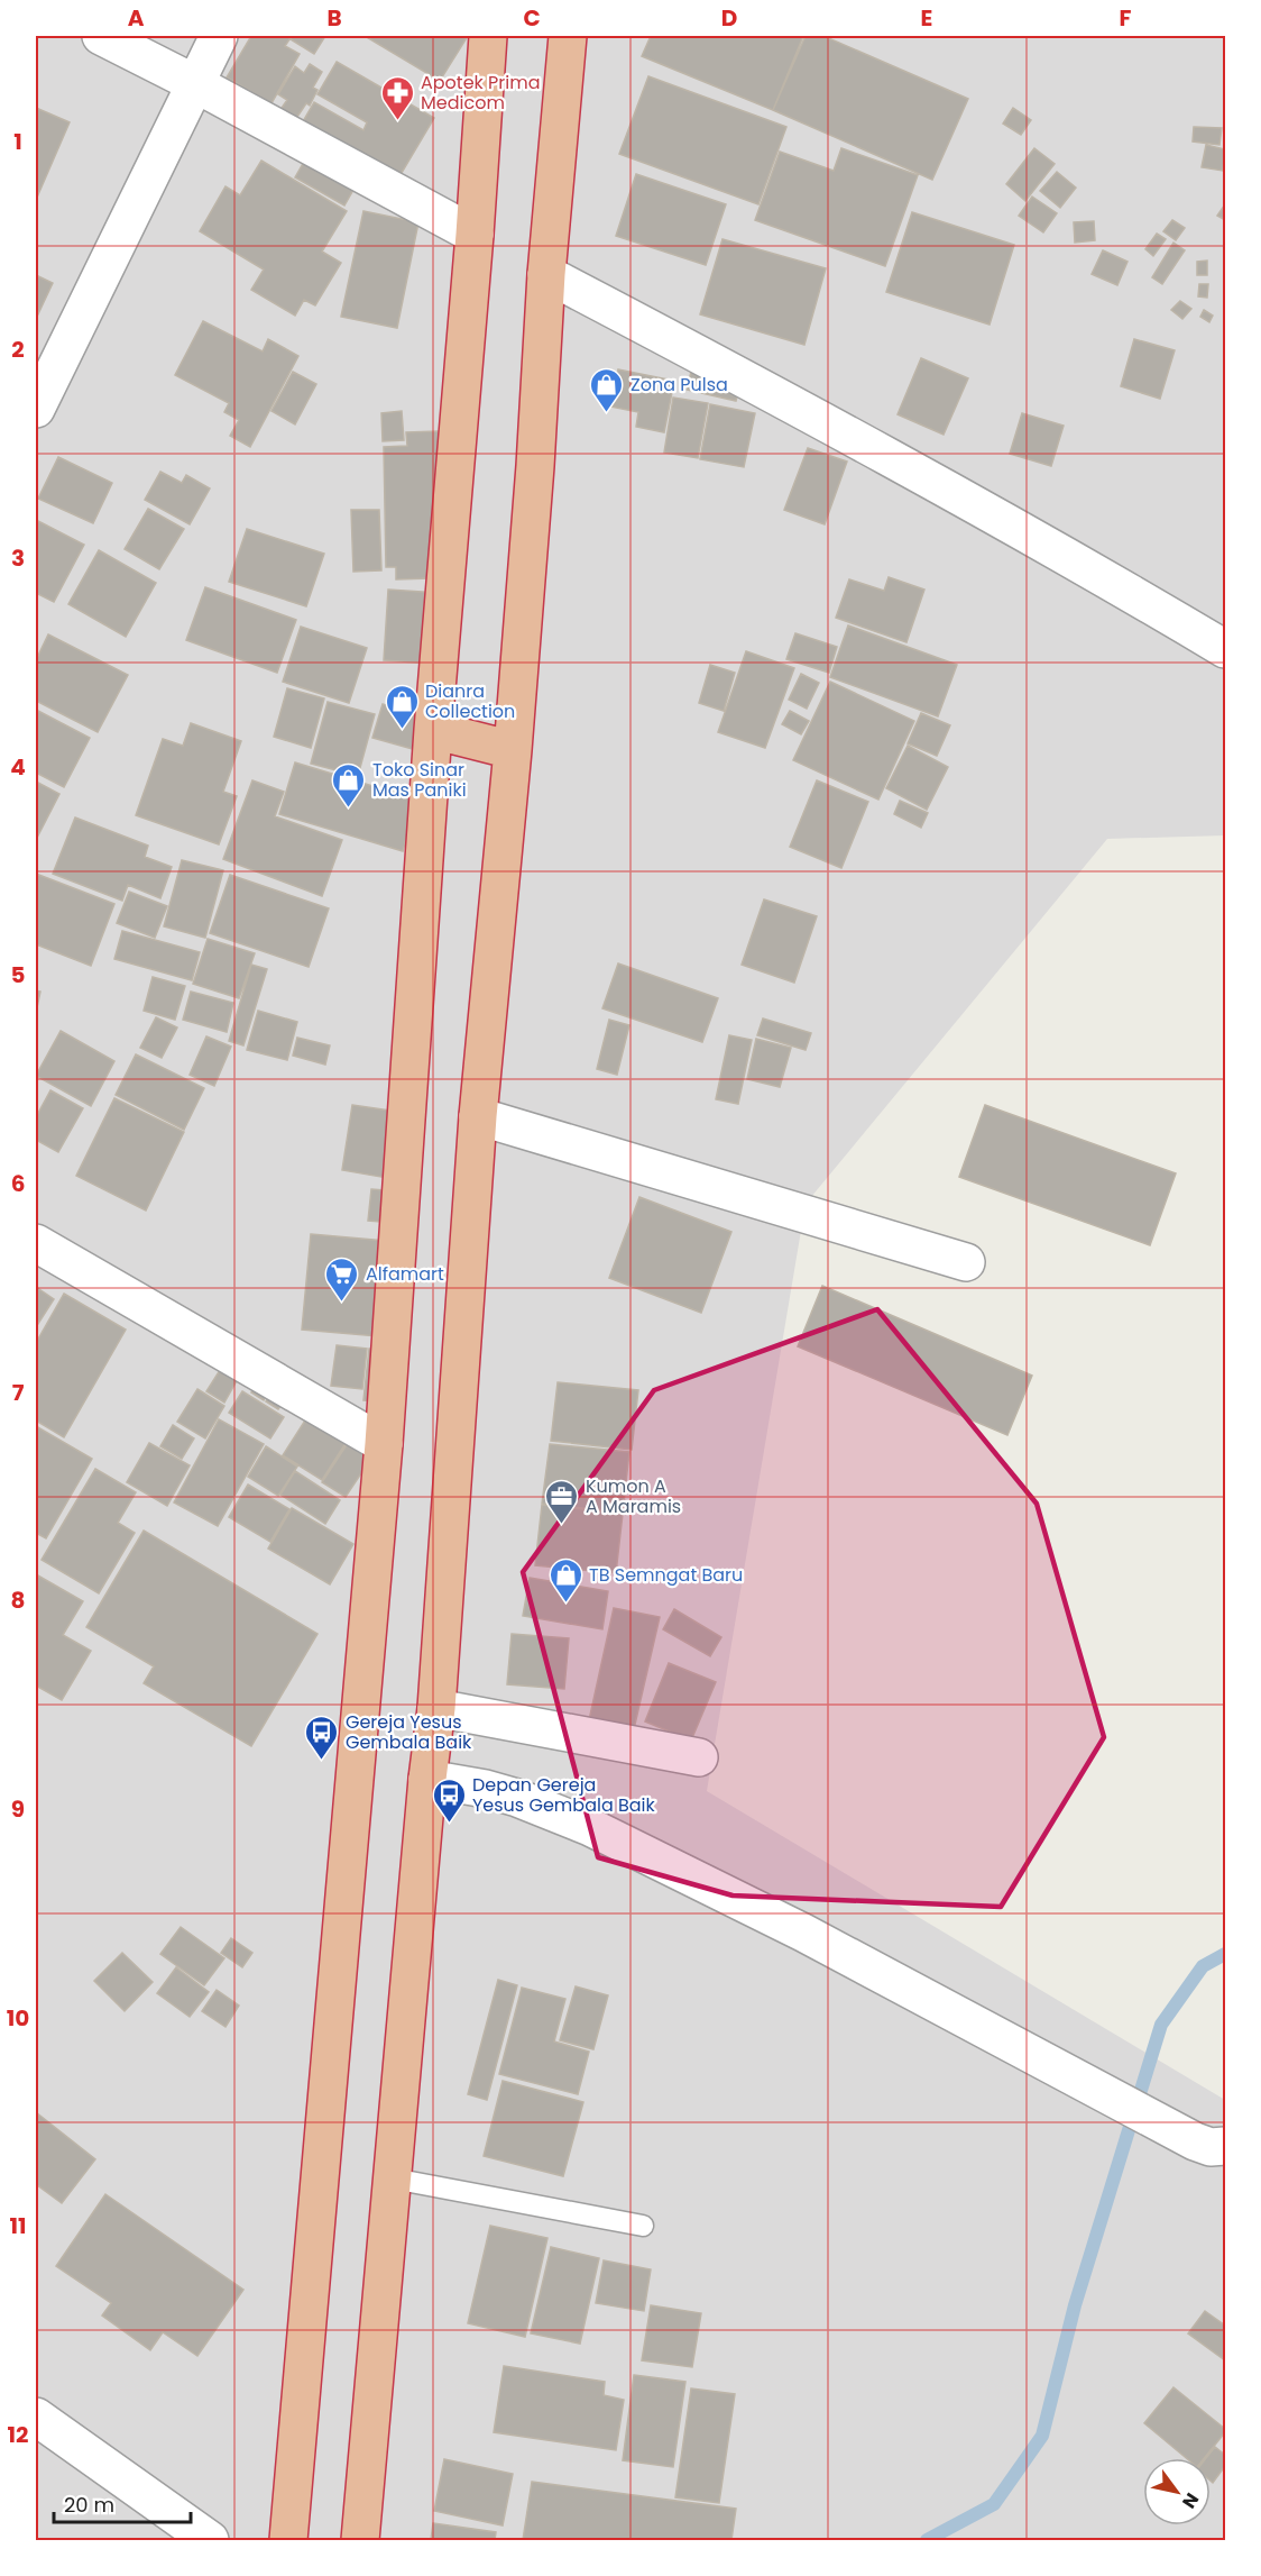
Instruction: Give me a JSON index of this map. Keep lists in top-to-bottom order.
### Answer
{
  "places": {
    "pharmacy": ["Apotek Prima Medicom"],
    "shop": [
      "Zona Pulsa",
      "Dianra Collection",
      "Toko Sinar Mas Paniki",
      "TB Semngat Baru"
    ],
    "supermarket": ["Alfamart"],
    "office": ["Kumon A A Maramis"],
    "bus stop": ["Gereja Yesus Gembala Baik", "Depan Gereja Yesus Gembala Baik"]
  },
  "scale_bar": "20 m",
  "north": "bottom right",
  "grid": {
    "columns": [
      "A",
      "B",
      "C",
      "D",
      "E",
      "F"
    ],
    "rows": [
      "1",
      "2",
      "3",
      "4",
      "5",
      "6",
      "7",
      "8",
      "9",
      "10",
      "11",
      "12"
    ]
  }
}
